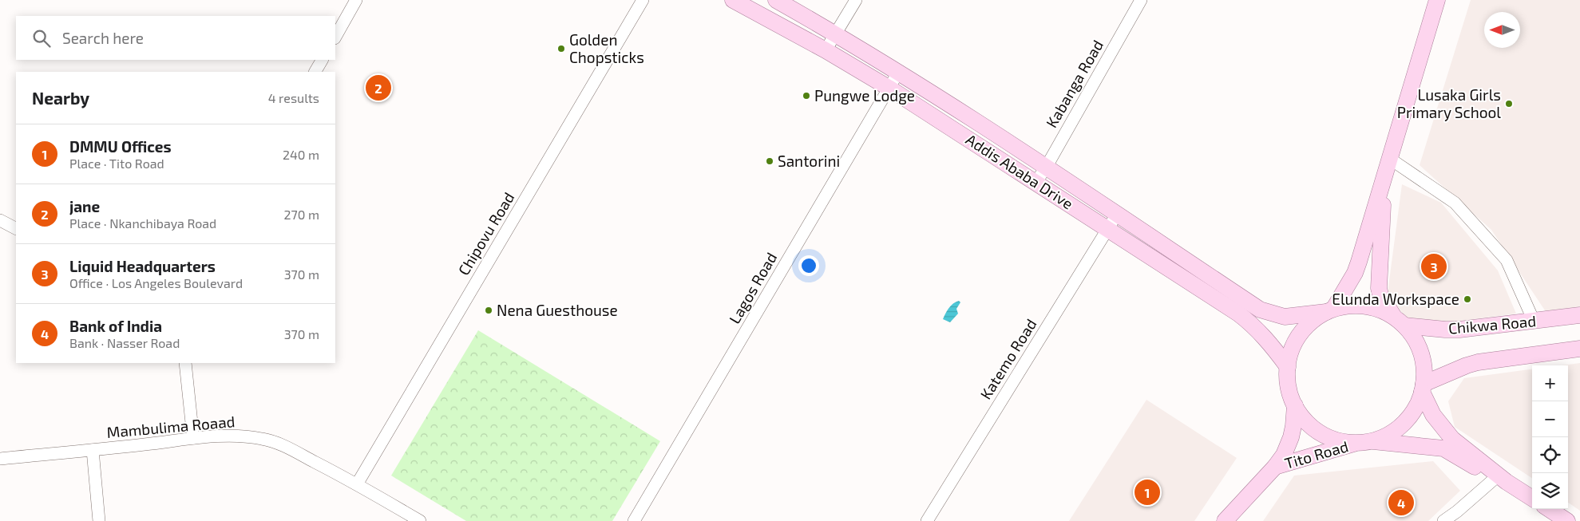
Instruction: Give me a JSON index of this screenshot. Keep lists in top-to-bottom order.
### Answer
{
  "streets": {
    "main road": ["Addis Ababa Drive", "Chikwa Road", "Tito Road"],
    "street": [
      "Kabanga Road",
      "Chipovu Road",
      "Lagos Road",
      "Katemo Road",
      "Mambulima Roaad"
    ]
  },
  "crossings": [
    ["Kabanga Road", "Addis Ababa Drive"],
    ["Addis Ababa Drive", "Lagos Road"],
    ["Addis Ababa Drive", "Chikwa Road"],
    ["Addis Ababa Drive", "Katemo Road"],
    ["Addis Ababa Drive", "Tito Road"],
    ["Chipovu Road", "Mambulima Roaad"],
    ["Chikwa Road", "Tito Road"]
  ],
  "places": [
    "Golden Chopsticks",
    "Pungwe Lodge",
    "Lusaka Girls Primary School",
    "Santorini",
    "Elunda Workspace",
    "Nena Guesthouse"
  ],
  "north": "left",
  "page": {
    "search": "Search here",
    "heading": ["Nearby", "4 results"],
    "pins": [
      "2",
      "3",
      "1",
      "4"
    ],
    "list": [
      {
        "mark": "1",
        "name": "DMMU Offices",
        "note": "Place · Tito Road",
        "value": "240 m"
      },
      {
        "mark": "2",
        "name": "jane",
        "note": "Place · Nkanchibaya Road",
        "value": "270 m"
      },
      {
        "mark": "3",
        "name": "Liquid Headquarters",
        "note": "Office · Los Angeles Boulevard",
        "value": "370 m"
      },
      {
        "mark": "4",
        "name": "Bank of India",
        "note": "Bank · Nasser Road",
        "value": "370 m"
      }
    ],
    "map_buttons": ["+", "−"]
  }
}
